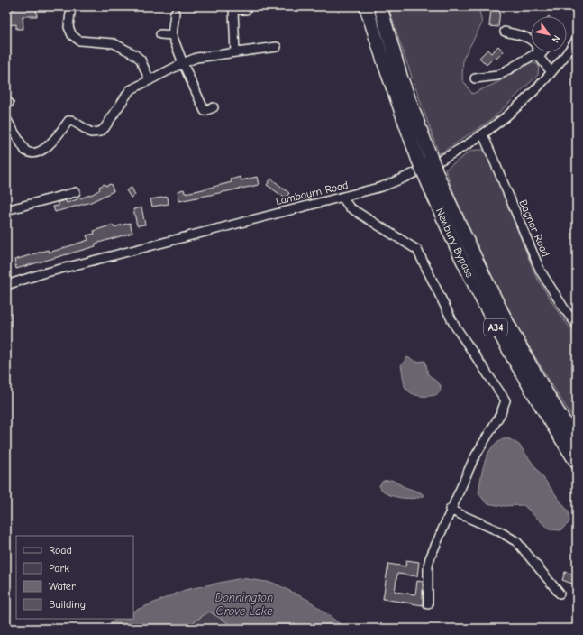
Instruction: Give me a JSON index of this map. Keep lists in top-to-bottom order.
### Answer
{
  "streets": {
    "highway": ["Newbury Bypass", "A34"],
    "street": ["Lambourn Road", "Bagnor Road"]
  },
  "crossings": [
    ["Lambourn Road", "Bagnor Road"]
  ],
  "water": ["Donnington Grove Lake"],
  "legend": [
    "Road",
    "Park",
    "Water",
    "Building"
  ],
  "north": "bottom right"
}
